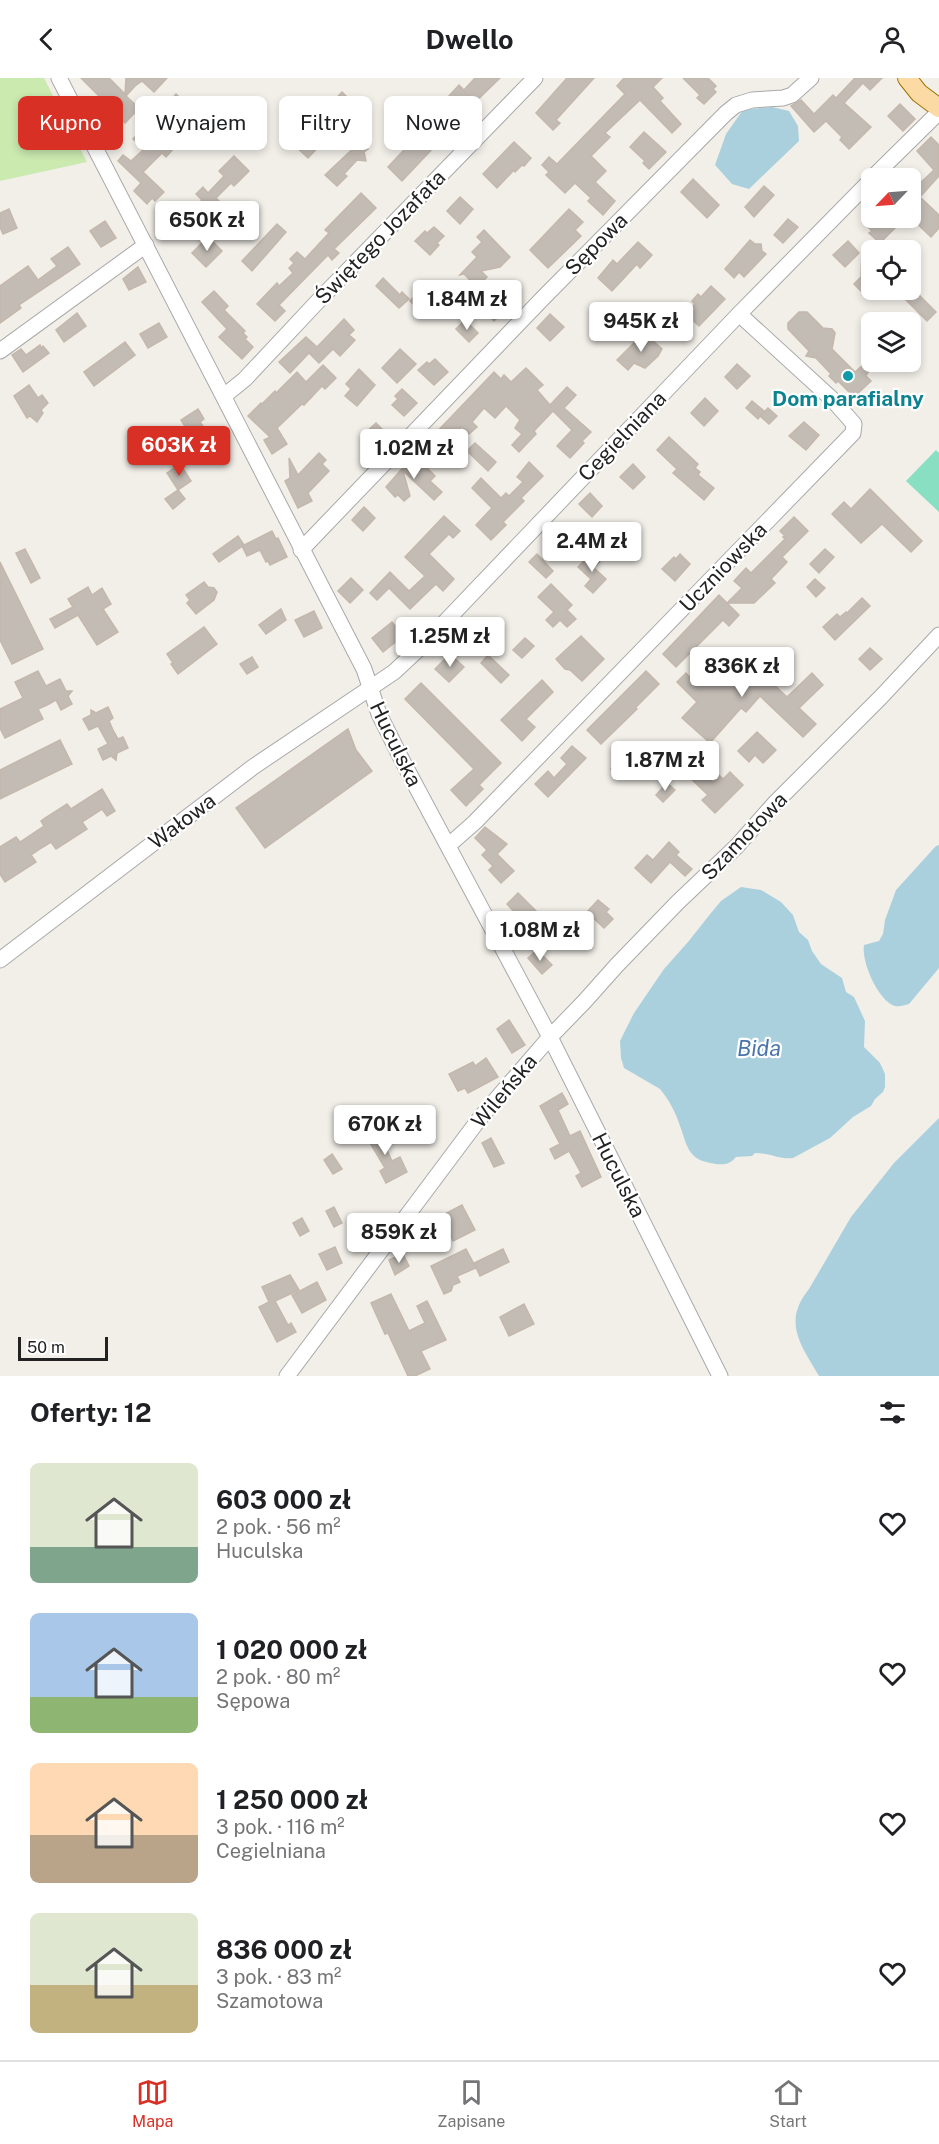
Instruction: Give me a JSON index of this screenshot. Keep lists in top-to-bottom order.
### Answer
{
  "streets": {
    "street": [
      "Świętego Jozafata",
      "Sępowa",
      "Cegielniana",
      "Uczniowska",
      "Huculska",
      "Wałowa",
      "Szamotowa",
      "Wileńska"
    ]
  },
  "crossings": [
    ["Świętego Jozafata", "Huculska"],
    ["Sępowa", "Huculska"],
    ["Cegielniana", "Uczniowska"],
    ["Cegielniana", "Huculska"],
    ["Cegielniana", "Wałowa"],
    ["Uczniowska", "Huculska"],
    ["Huculska", "Wałowa"],
    ["Huculska", "Szamotowa"],
    ["Huculska", "Wileńska"],
    ["Szamotowa", "Wileńska"]
  ],
  "water": ["Bida"],
  "places": ["Dom parafialny"],
  "scale_bar": "50 m",
  "north": "bottom left",
  "page": {
    "header": "Dwello",
    "chip": [
      "Kupno",
      "Wynajem",
      "Filtry",
      "Nowe"
    ],
    "price": [
      "650K zł",
      "1.84M zł",
      "945K zł",
      "603K zł",
      "1.02M zł",
      "2.4M zł",
      "1.25M zł",
      "836K zł",
      "1.87M zł",
      "1.08M zł",
      "670K zł",
      "859K zł"
    ],
    "scale": "50 m",
    "heading": "Oferty: 12",
    "list": [
      {
        "name": "603 000 zł",
        "note": "2 pok. · 56 m² · Huculska"
      },
      {
        "name": "1 020 000 zł",
        "note": "2 pok. · 80 m² · Sępowa"
      },
      {
        "name": "1 250 000 zł",
        "note": "3 pok. · 116 m² · Cegielniana"
      },
      {
        "name": "836 000 zł",
        "note": "3 pok. · 83 m² · Szamotowa"
      }
    ],
    "tabs": ["Mapa", "Zapisane", "Start"]
  }
}
